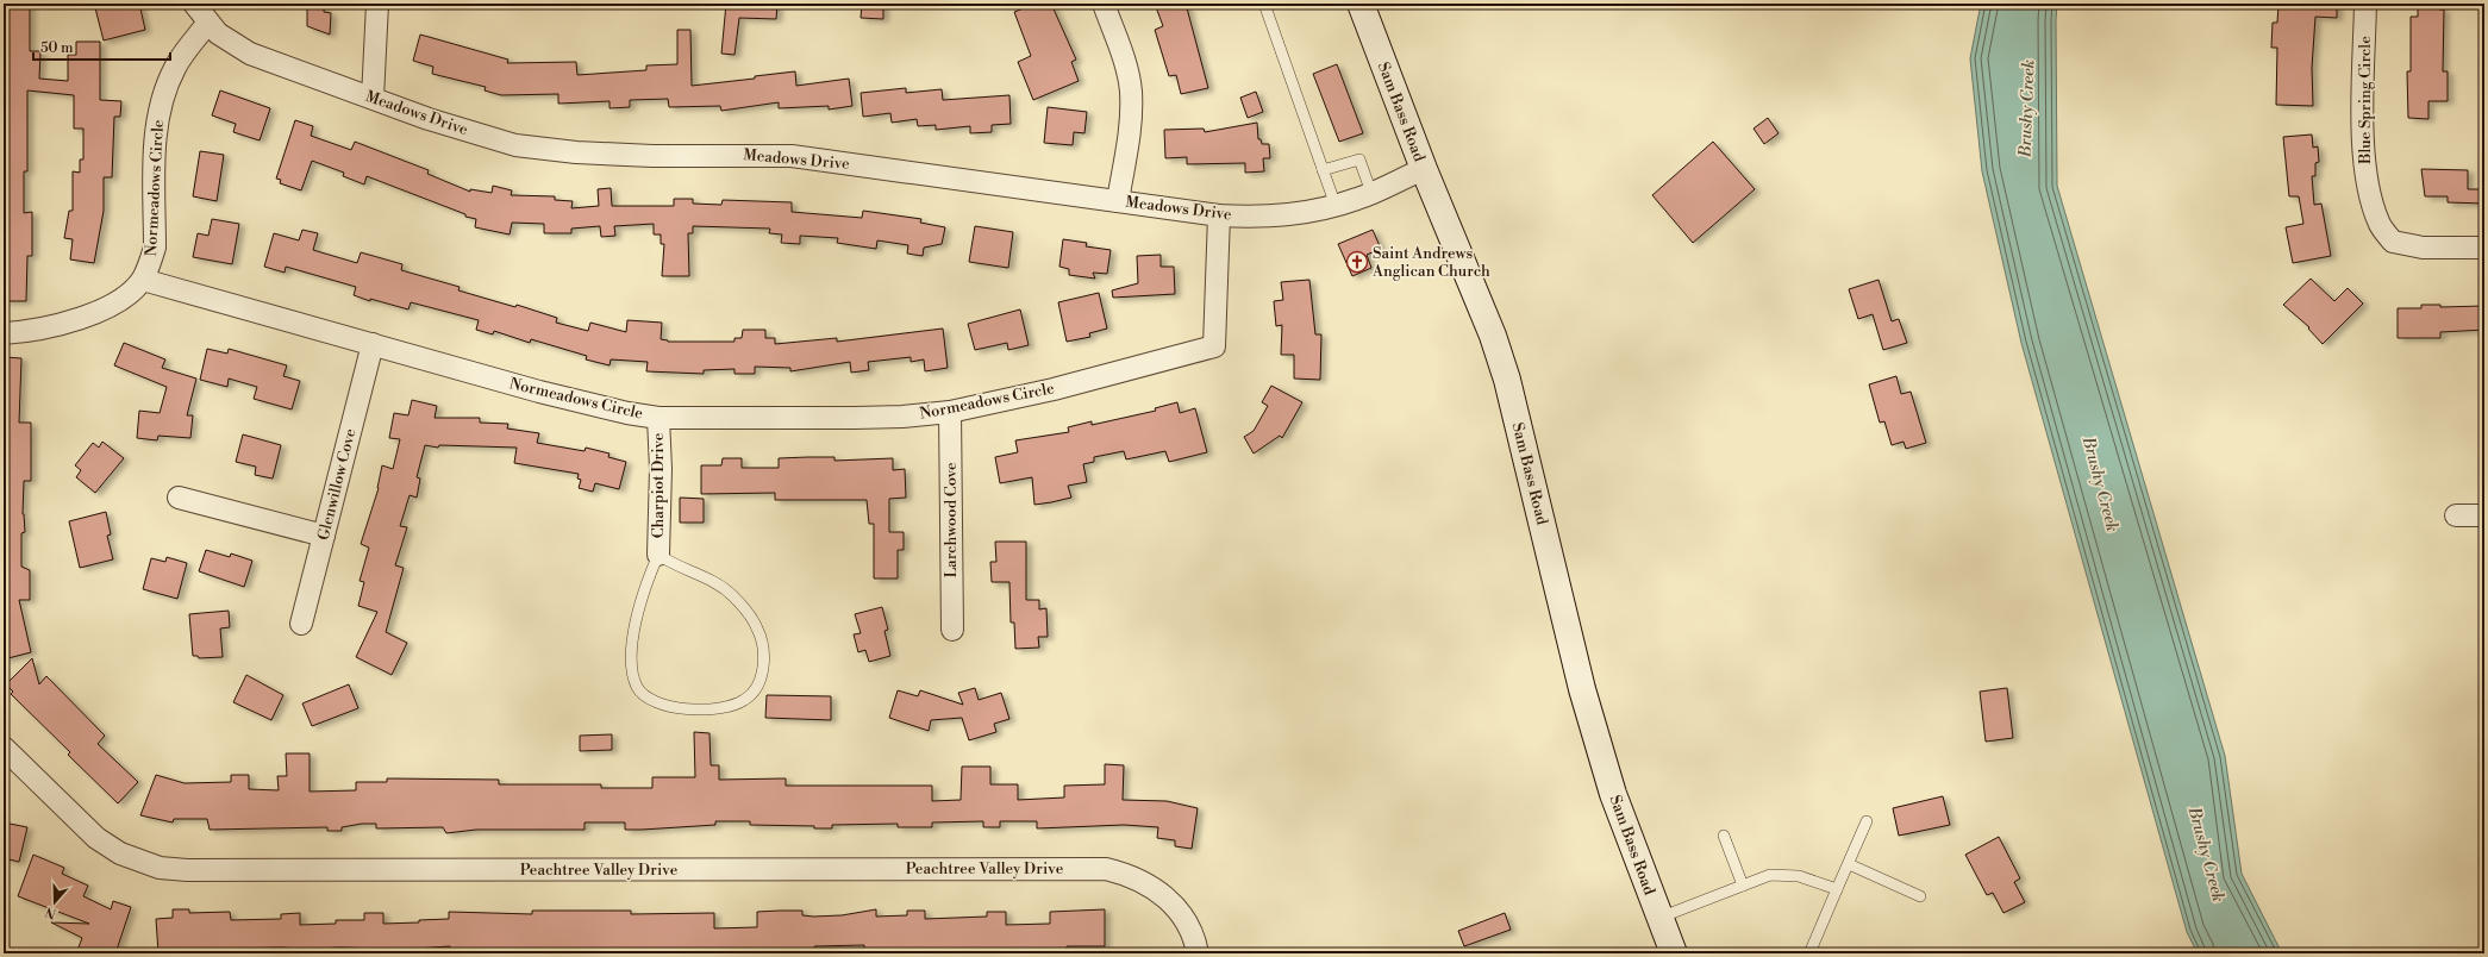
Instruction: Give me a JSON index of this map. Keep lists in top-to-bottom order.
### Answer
{
  "streets": {
    "main road": ["Sam Bass Road"],
    "street": [
      "Blue Spring Circle",
      "Meadows Drive",
      "Normeadows Circle",
      "Glenwillow Cove",
      "Charpiot Drive",
      "Larchwood Cove",
      "Peachtree Valley Drive"
    ]
  },
  "crossings": [
    ["Sam Bass Road", "Meadows Drive"],
    ["Meadows Drive", "Normeadows Circle"],
    ["Normeadows Circle", "Glenwillow Cove"],
    ["Normeadows Circle", "Charpiot Drive"],
    ["Normeadows Circle", "Larchwood Cove"]
  ],
  "water": ["Brushy Creek"],
  "places": {
    "church": ["Saint Andrews Anglican Church"]
  },
  "scale_bar": "50 m",
  "north": "bottom"
}
